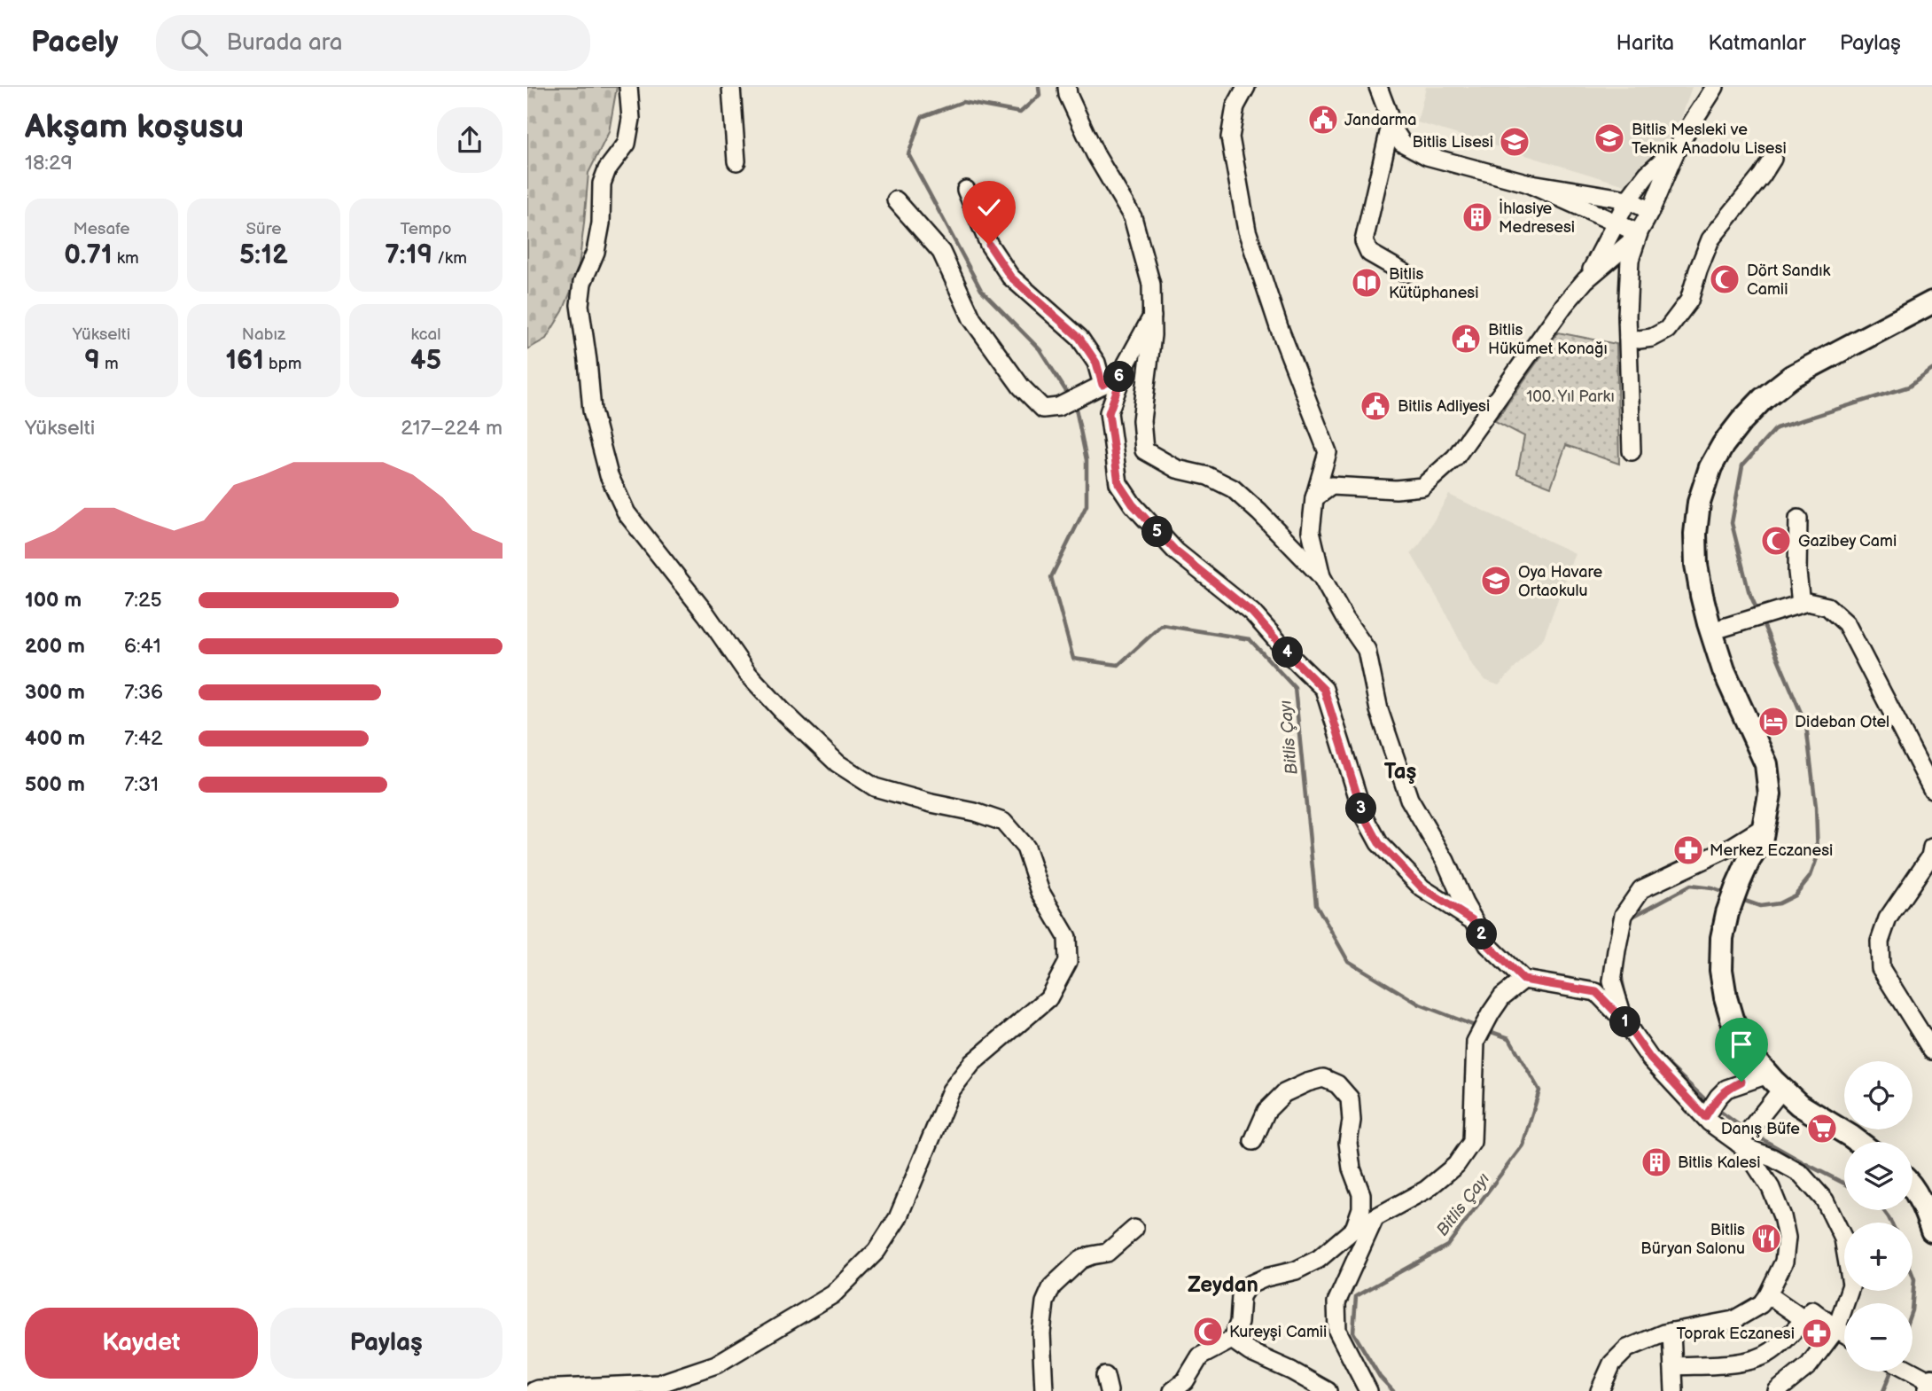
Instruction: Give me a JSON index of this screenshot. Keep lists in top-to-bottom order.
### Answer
{
  "districts": ["Taş", "Zeydan"],
  "water": ["Bitlis Çayı"],
  "parks": ["100. Yıl Parkı"],
  "places": {
    "public building": ["Jandarma", "Bitlis Hükümet Konağı", "Bitlis Adliyesi"],
    "school or university": ["Bitlis Mesleki ve Teknik Anadolu Lisesi", "Bitlis Lisesi", "Oya Havare Ortaokulu"],
    "building": ["İhlasiye Medresesi", "Bitlis Kalesi"],
    "mosque": ["Dört Sandık Camii", "Gazibey Cami", "Kureyşi Camii"],
    "library": ["Bitlis Kütüphanesi"],
    "hotel": ["Dideban Otel"],
    "pharmacy": ["Merkez Eczanesi", "Toprak Eczanesi"],
    "supermarket": ["Danış Büfe"],
    "restaurant": ["Bitlis Büryan Salonu"]
  },
  "page": {
    "header": "Pacely",
    "search": "Burada ara",
    "nav": ["Harita", "Katmanlar", "Paylaş"],
    "heading": ["Akşam koşusu", "18:29"],
    "stats": [
      ["Mesafe", "0.71 km"],
      ["Süre", "5:12"],
      ["Tempo", "7:19 /km"],
      ["Yükselti", "9 m"],
      ["Nabız", "161 bpm"],
      ["kcal", "45"]
    ],
    "pins": [
      "6",
      "5",
      "4",
      "3",
      "2",
      "1"
    ],
    "chart": ["Yükselti", "217–224 m"],
    "list": [
      {
        "name": "100 m",
        "note": "7:25"
      },
      {
        "name": "200 m",
        "note": "6:41"
      },
      {
        "name": "300 m",
        "note": "7:36"
      },
      {
        "name": "400 m",
        "note": "7:42"
      },
      {
        "name": "500 m",
        "note": "7:31"
      }
    ],
    "map_buttons": ["+", "−"],
    "buttons": ["Kaydet", "Paylaş"]
  }
}
